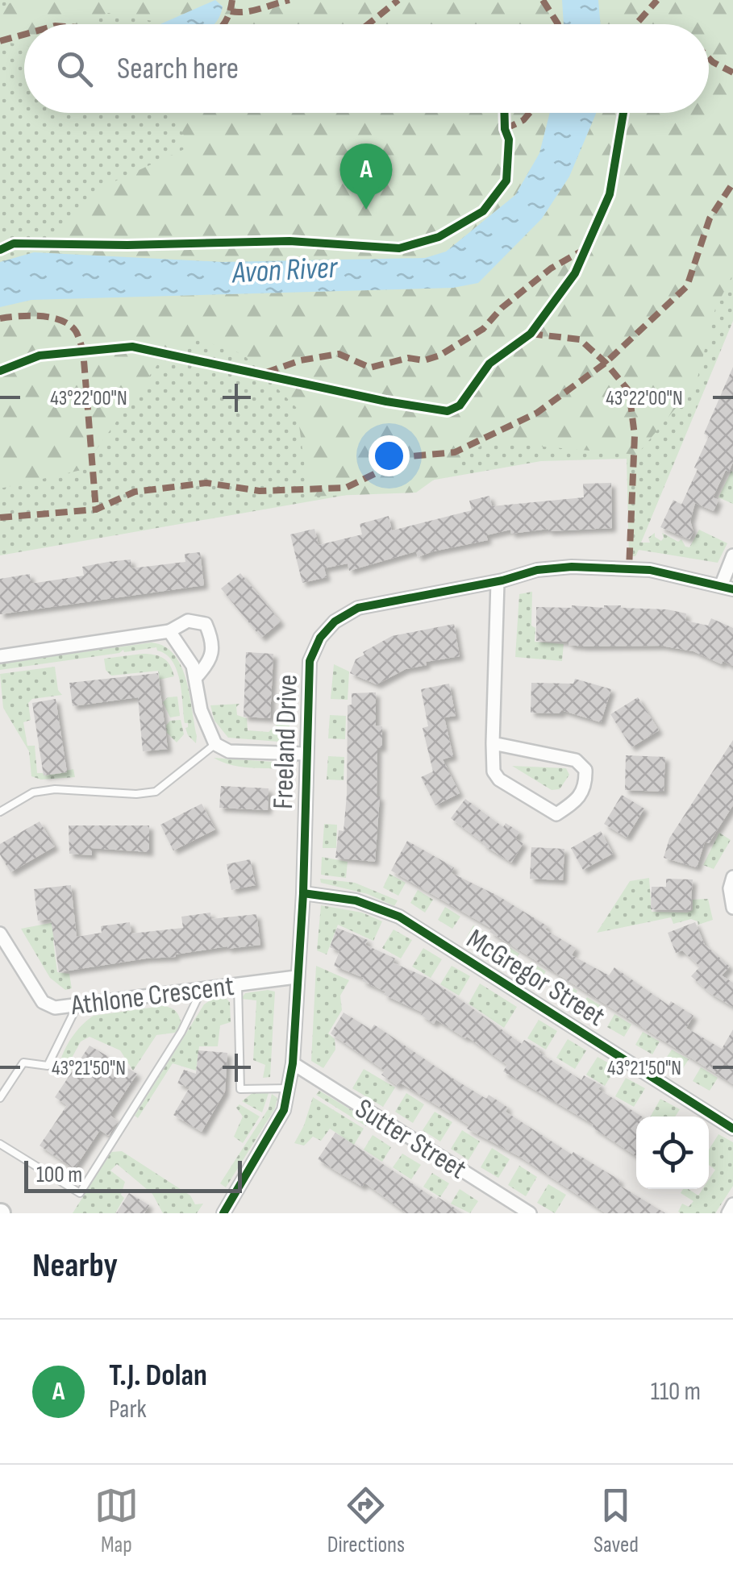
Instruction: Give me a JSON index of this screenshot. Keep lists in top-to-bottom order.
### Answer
{
  "streets": {
    "street": [
      "Freeland Drive",
      "McGregor Street",
      "Athlone Crescent",
      "Sutter Street"
    ]
  },
  "crossings": [
    ["Freeland Drive", "McGregor Street"],
    ["Freeland Drive", "Athlone Crescent"],
    ["Freeland Drive", "Sutter Street"]
  ],
  "water": ["Avon River"],
  "scale_bar": "100 m",
  "page": {
    "search": "Search here",
    "pins": "A",
    "scale": "100 m",
    "heading": "Nearby",
    "list": [
      {
        "mark": "A",
        "name": "T.J. Dolan",
        "note": "Park",
        "value": "110 m"
      }
    ],
    "nav": ["Map", "Directions", "Saved"]
  },
  "coordinates": ["43°22'00\"N", "43°21'50\"N"]
}
